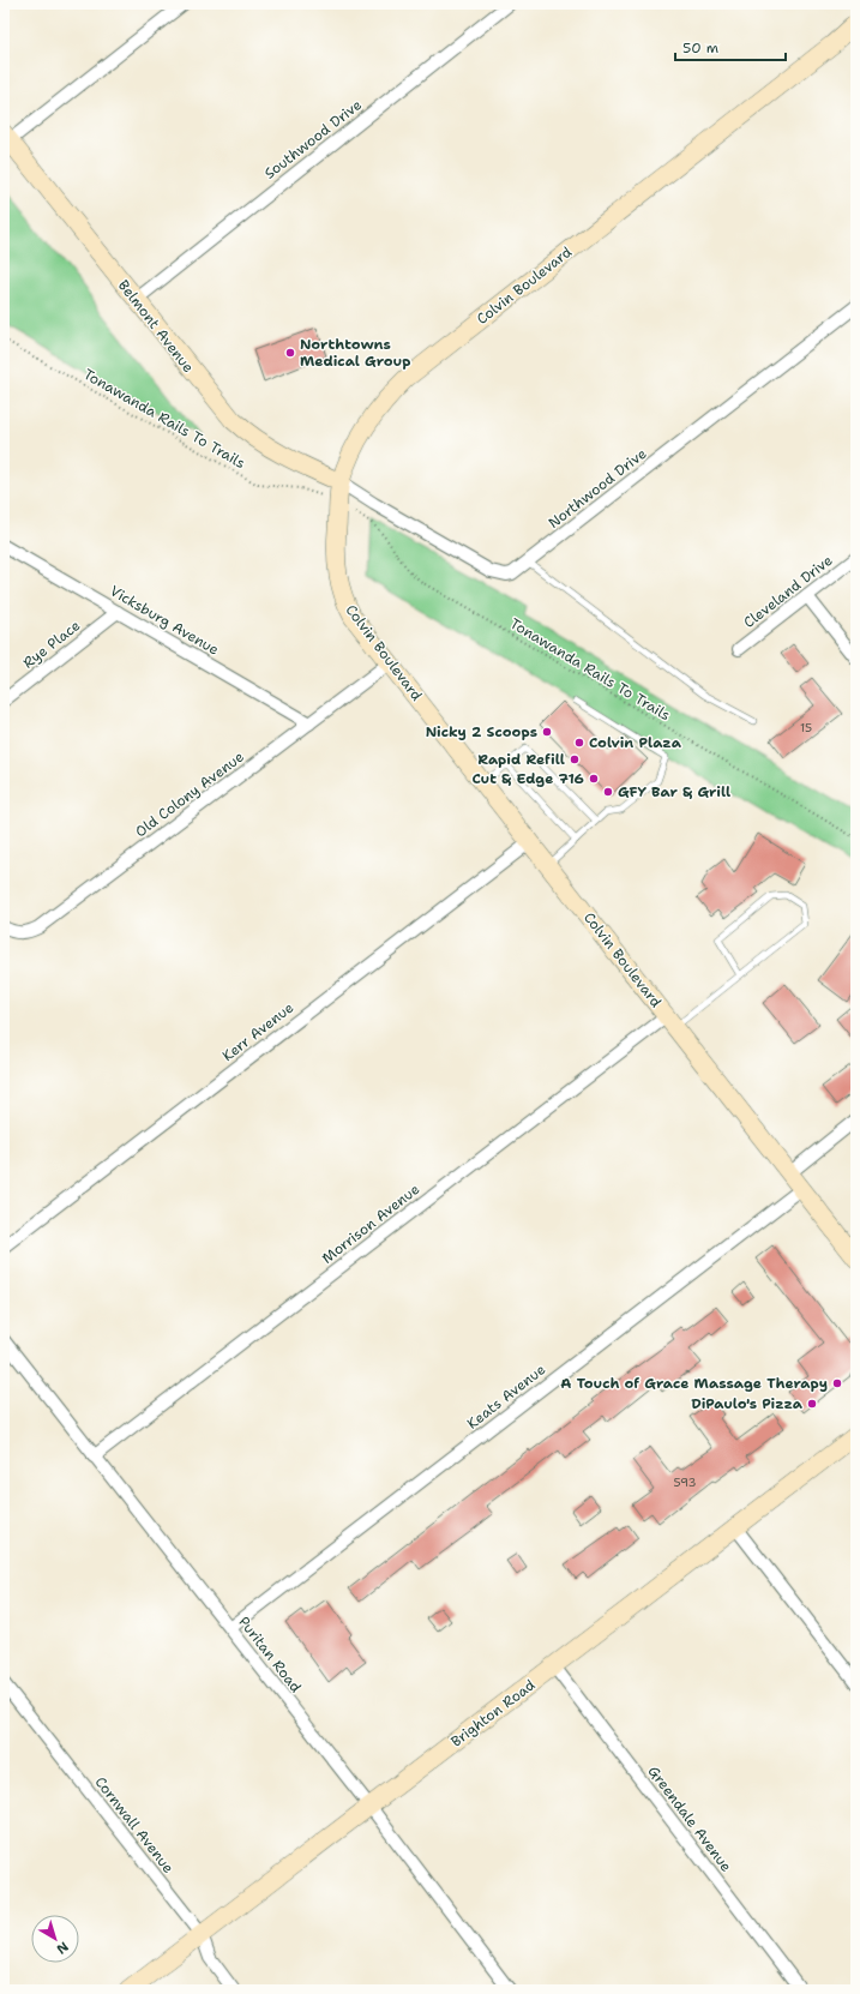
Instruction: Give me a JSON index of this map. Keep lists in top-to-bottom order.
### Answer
{
  "streets": {
    "street": [
      "Southwood Drive",
      "Colvin Boulevard",
      "Belmont Avenue",
      "Northwood Drive",
      "Cleveland Drive",
      "Vicksburg Avenue",
      "Rye Place",
      "Old Colony Avenue",
      "Kerr Avenue",
      "Morrison Avenue",
      "Keats Avenue",
      "Puritan Road",
      "Brighton Road",
      "Greendale Avenue",
      "Cornwall Avenue"
    ],
    "path": ["Tonawanda Rails To Trails"]
  },
  "crossings": [
    ["Southwood Drive", "Belmont Avenue"],
    ["Colvin Boulevard", "Belmont Avenue"],
    ["Colvin Boulevard", "Northwood Drive"],
    ["Colvin Boulevard", "Old Colony Avenue"],
    ["Colvin Boulevard", "Kerr Avenue"],
    ["Colvin Boulevard", "Morrison Avenue"],
    ["Colvin Boulevard", "Keats Avenue"],
    ["Belmont Avenue", "Northwood Drive"],
    ["Vicksburg Avenue", "Rye Place"],
    ["Vicksburg Avenue", "Old Colony Avenue"],
    ["Morrison Avenue", "Puritan Road"],
    ["Keats Avenue", "Puritan Road"],
    ["Puritan Road", "Brighton Road"],
    ["Brighton Road", "Greendale Avenue"],
    ["Brighton Road", "Cornwall Avenue"]
  ],
  "places": [
    "Northtowns Medical Group",
    "Nicky 2 Scoops",
    "Colvin Plaza",
    "Rapid Refill",
    "Cut & Edge 716",
    "GFY Bar & Grill",
    "A Touch of Grace Massage Therapy",
    "DiPaulo's Pizza"
  ],
  "house_numbers": ["15", "593"],
  "scale_bar": "50 m",
  "north": "bottom right"
}
